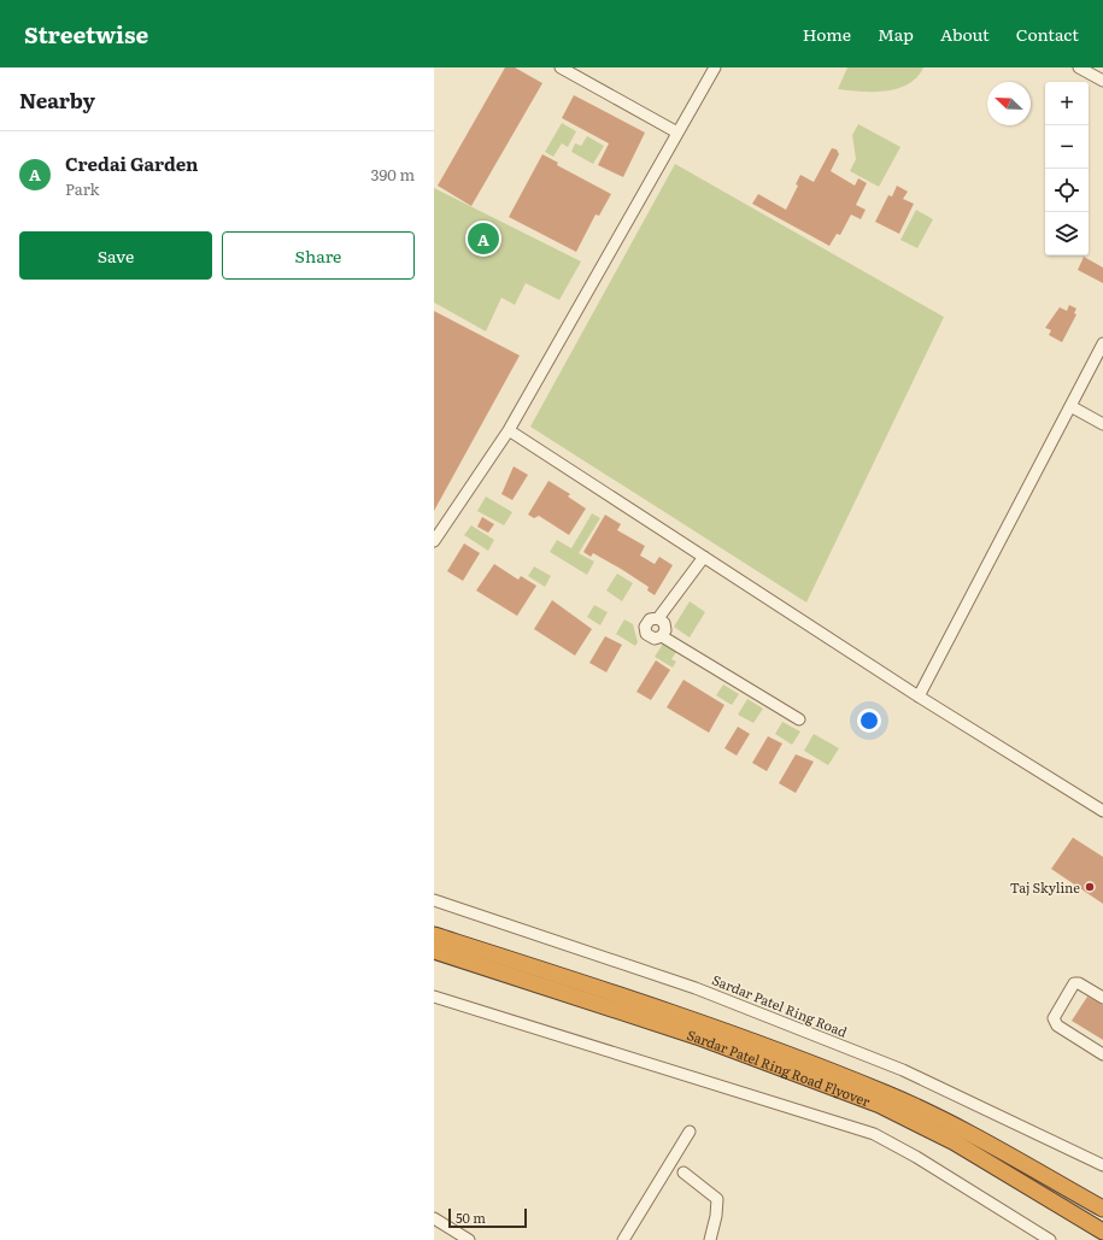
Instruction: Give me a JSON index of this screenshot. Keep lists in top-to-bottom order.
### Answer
{
  "streets": {
    "highway": ["Sardar Patel Ring Road Flyover"],
    "street": ["Sardar Patel Ring Road"]
  },
  "places": ["Taj Skyline"],
  "scale_bar": "50 m",
  "north": "top left",
  "page": {
    "header": "Streetwise",
    "nav": [
      "Home",
      "Map",
      "About",
      "Contact"
    ],
    "heading": "Nearby",
    "map_buttons": ["+", "−"],
    "list": [
      {
        "mark": "A",
        "name": "Credai Garden",
        "note": "Park",
        "value": "390 m"
      }
    ],
    "buttons": ["Save", "Share"],
    "pins": "A",
    "scale": "50 m"
  }
}
